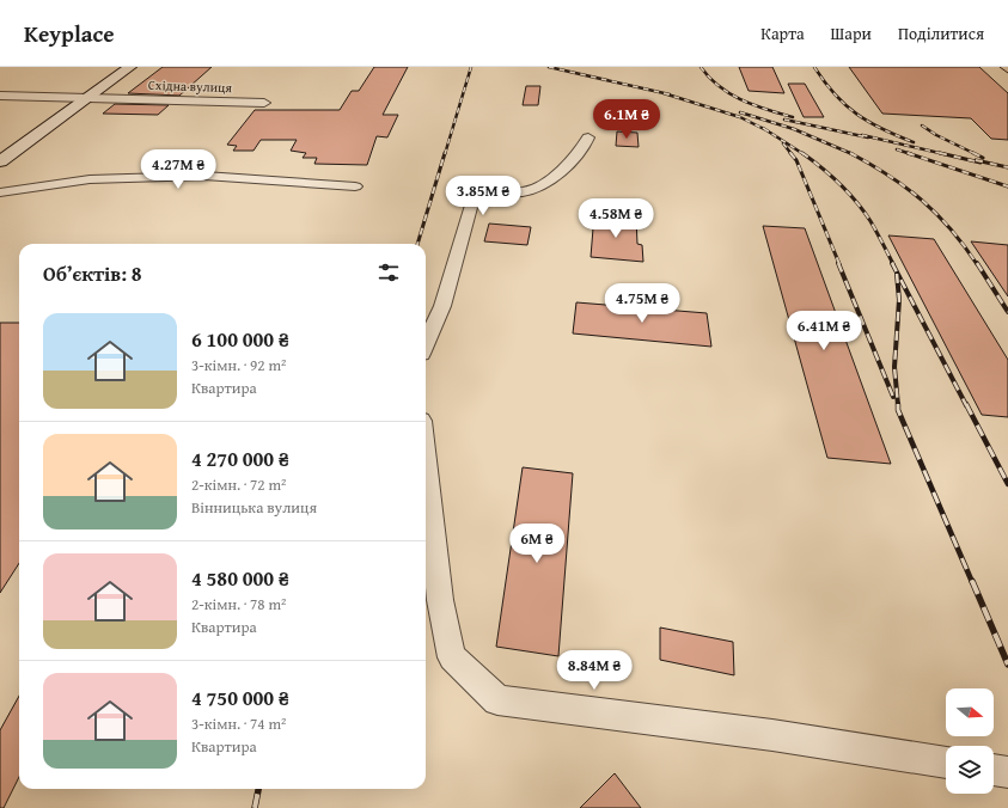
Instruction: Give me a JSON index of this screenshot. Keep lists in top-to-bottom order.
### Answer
{
  "streets": {
    "street": ["Східна вулиця"]
  },
  "north": "right",
  "page": {
    "header": "Keyplace",
    "nav": ["Карта", "Шари", "Поділитися"],
    "price": [
      "6.1M ₴",
      "4.27M ₴",
      "3.85M ₴",
      "4.58M ₴",
      "4.75M ₴",
      "6.41M ₴",
      "6M ₴",
      "8.84M ₴"
    ],
    "heading": "Об’єктів: 8",
    "list": [
      {
        "name": "6 100 000 ₴",
        "note": "3-кімн. · 92 m² · Квартира"
      },
      {
        "name": "4 270 000 ₴",
        "note": "2-кімн. · 72 m² · Вінницька вулиця"
      },
      {
        "name": "4 580 000 ₴",
        "note": "2-кімн. · 78 m² · Квартира"
      },
      {
        "name": "4 750 000 ₴",
        "note": "3-кімн. · 74 m² · Квартира"
      }
    ]
  }
}
